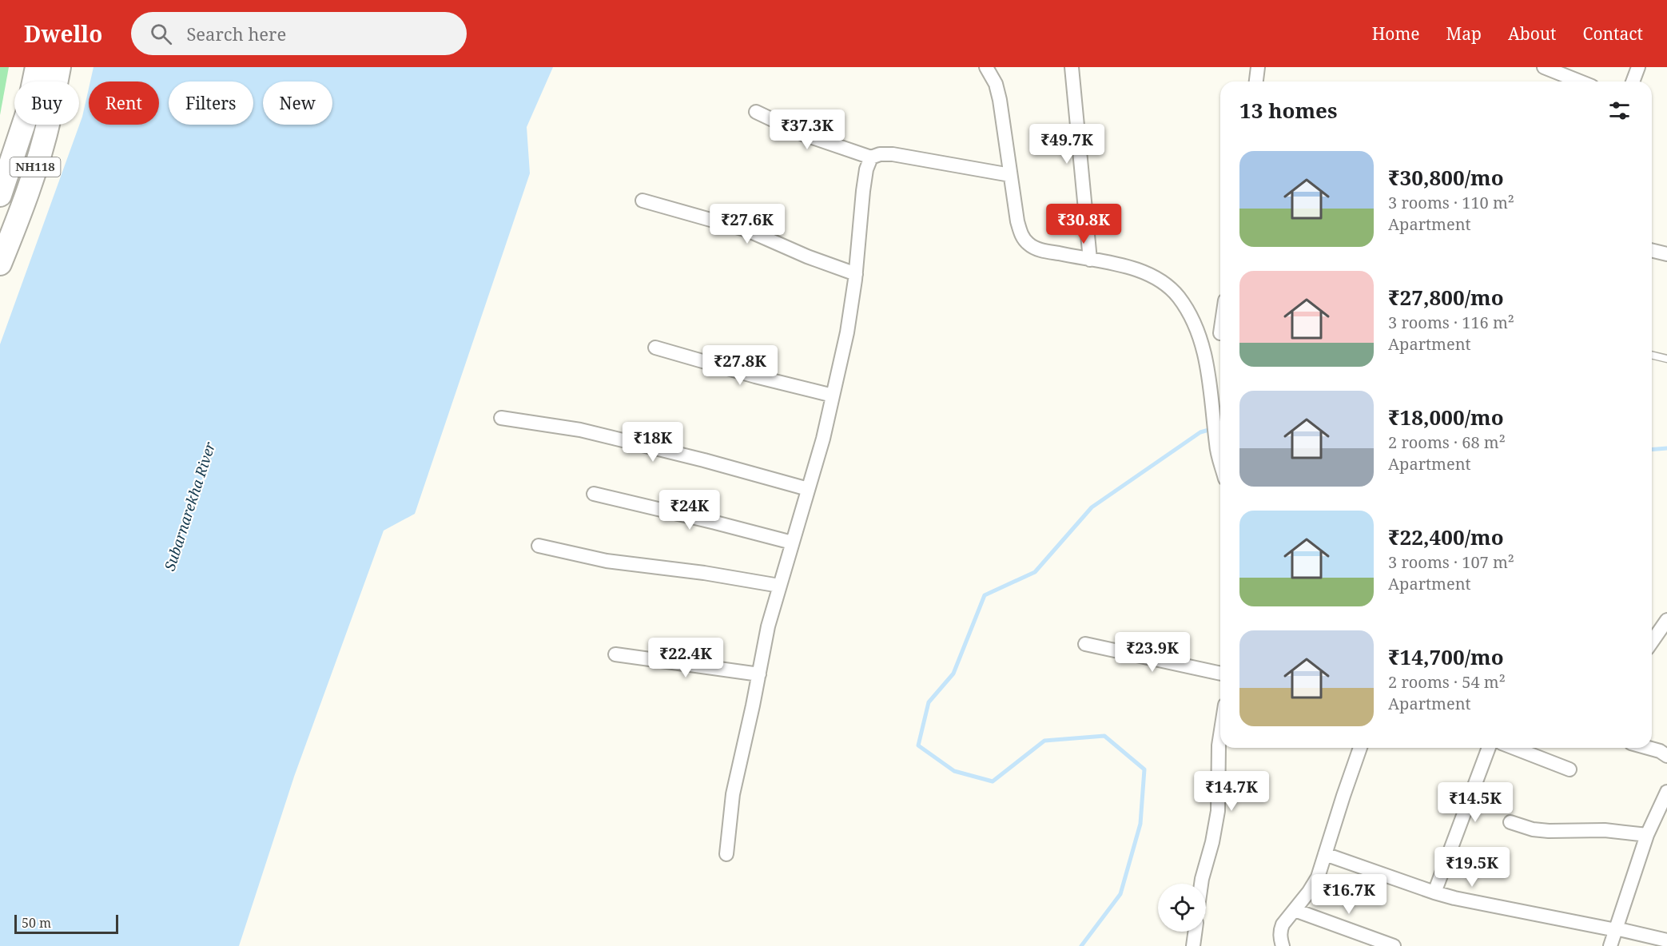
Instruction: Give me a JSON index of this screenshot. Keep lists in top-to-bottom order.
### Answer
{
  "streets": {
    "highway": ["NH118"]
  },
  "water": ["Subarnarekha River"],
  "scale_bar": "50 m",
  "page": {
    "header": "Dwello",
    "search": "Search here",
    "nav": [
      "Home",
      "Map",
      "About",
      "Contact"
    ],
    "chip": [
      "Buy",
      "Rent",
      "Filters",
      "New"
    ],
    "heading": "13 homes",
    "price": [
      "₹37.3K",
      "₹49.7K",
      "₹27.6K",
      "₹30.8K",
      "₹27.8K",
      "₹18K",
      "₹24K",
      "₹23.9K",
      "₹22.4K",
      "₹14.7K",
      "₹14.5K",
      "₹19.5K",
      "₹16.7K"
    ],
    "list": [
      {
        "name": "₹30,800/mo",
        "note": "3 rooms · 110 m² · Apartment"
      },
      {
        "name": "₹27,800/mo",
        "note": "3 rooms · 116 m² · Apartment"
      },
      {
        "name": "₹18,000/mo",
        "note": "2 rooms · 68 m² · Apartment"
      },
      {
        "name": "₹22,400/mo",
        "note": "3 rooms · 107 m² · Apartment"
      },
      {
        "name": "₹14,700/mo",
        "note": "2 rooms · 54 m² · Apartment"
      }
    ],
    "scale": "50 m"
  }
}
